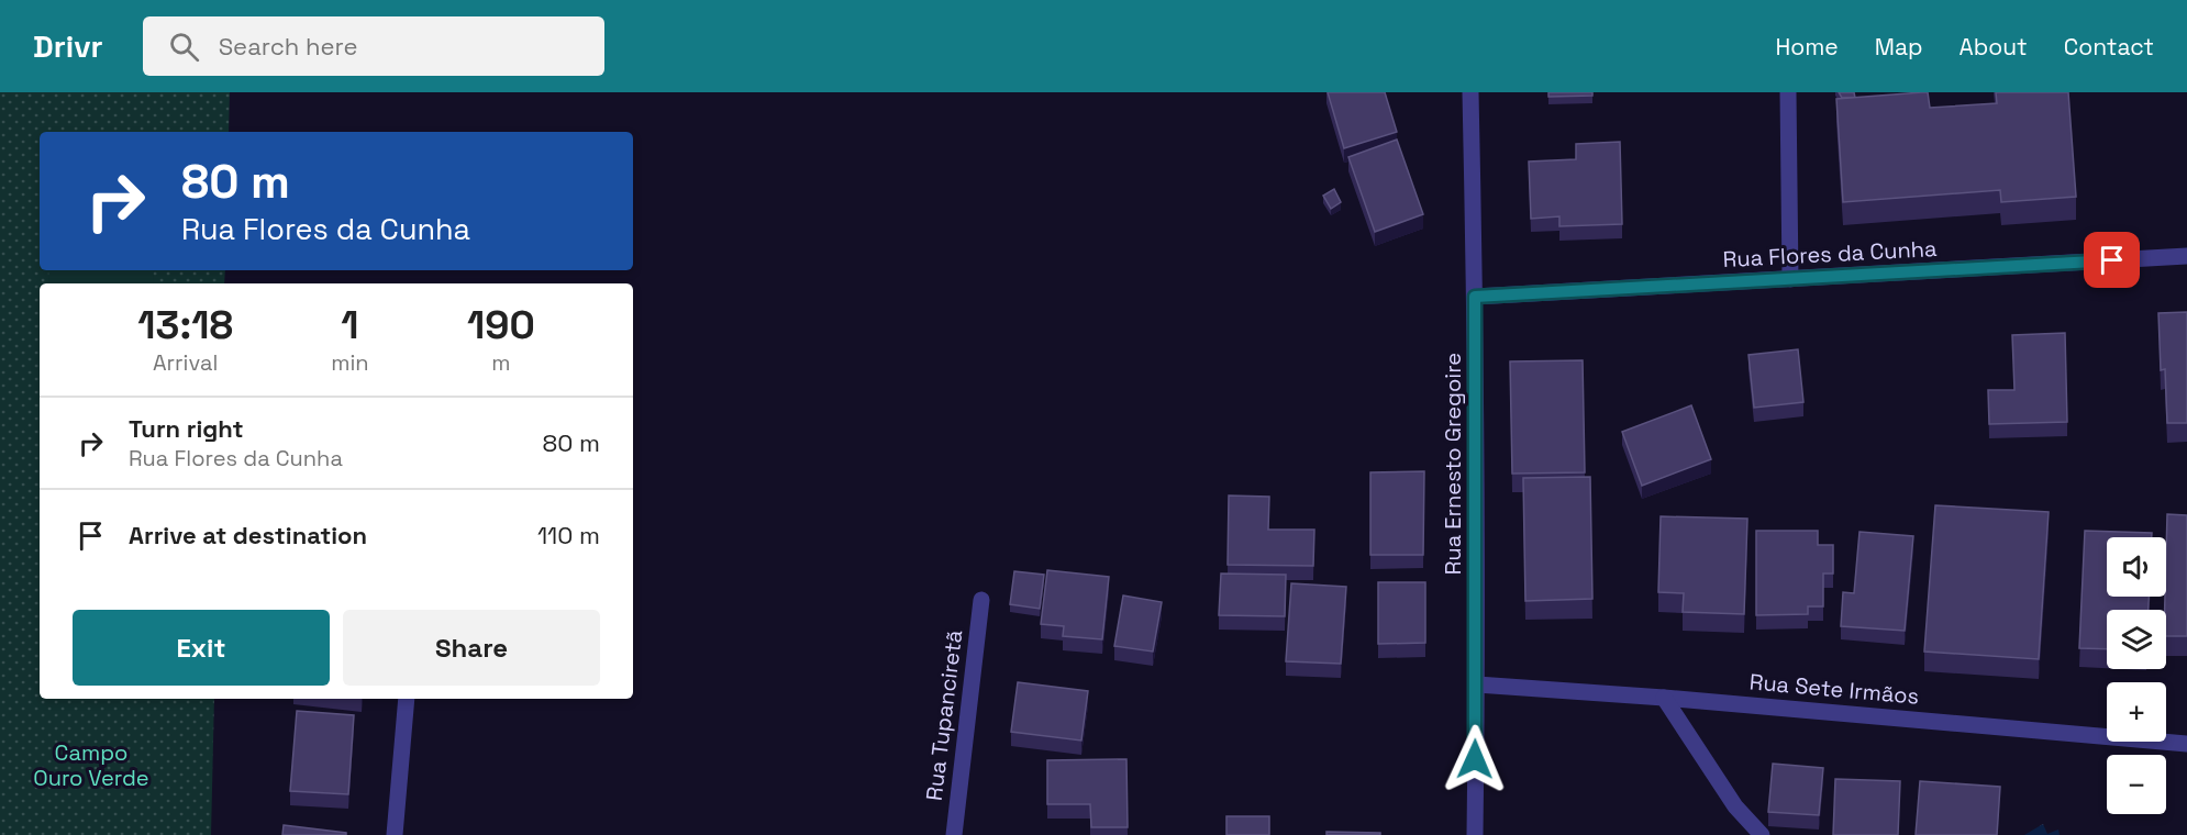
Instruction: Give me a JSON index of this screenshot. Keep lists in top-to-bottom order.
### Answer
{
  "streets": {
    "street": [
      "Rua Flores da Cunha",
      "Rua Ernesto Gregoire",
      "Rua Sete Irmãos",
      "Rua Tupanciretã"
    ]
  },
  "crossings": [
    ["Rua Flores da Cunha", "Rua Ernesto Gregoire"],
    ["Rua Ernesto Gregoire", "Rua Sete Irmãos"]
  ],
  "parks": ["Campo Ouro Verde"],
  "page": {
    "header": "Drivr",
    "search": "Search here",
    "nav": [
      "Home",
      "Map",
      "About",
      "Contact"
    ],
    "turn": ["80 m", "Rua Flores da Cunha"],
    "eta": [
      "13:18",
      "Arrival",
      "1",
      "min",
      "190",
      "m"
    ],
    "list": [
      {
        "name": "Turn right",
        "note": "Rua Flores da Cunha",
        "value": "80 m"
      },
      {
        "name": "Arrive at destination",
        "value": "110 m"
      }
    ],
    "map_buttons": ["+", "−"],
    "buttons": ["Exit", "Share"]
  }
}
